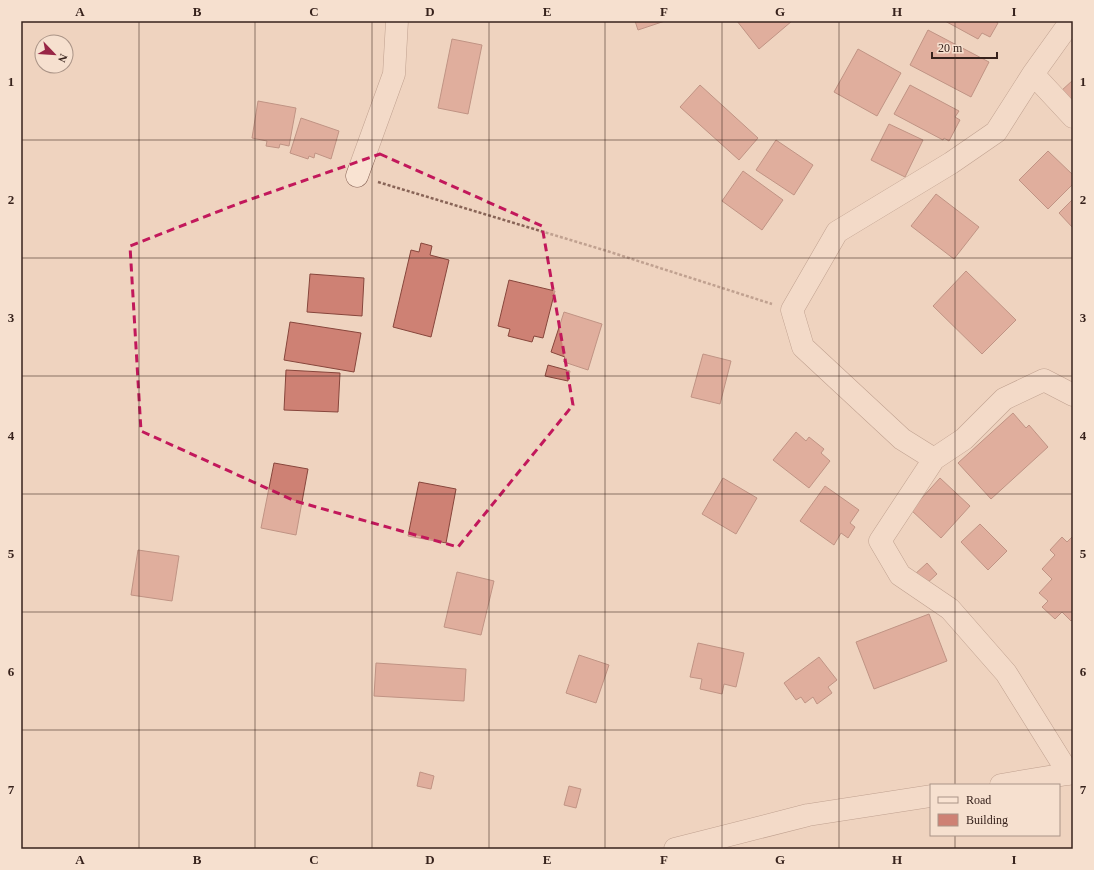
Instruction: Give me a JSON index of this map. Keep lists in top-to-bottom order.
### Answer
{
  "legend": ["Road", "Building"],
  "scale_bar": "20 m",
  "north": "bottom right",
  "grid": {
    "columns": [
      "A",
      "B",
      "C",
      "D",
      "E",
      "F",
      "G",
      "H",
      "I"
    ],
    "rows": [
      "1",
      "2",
      "3",
      "4",
      "5",
      "6",
      "7"
    ]
  }
}
